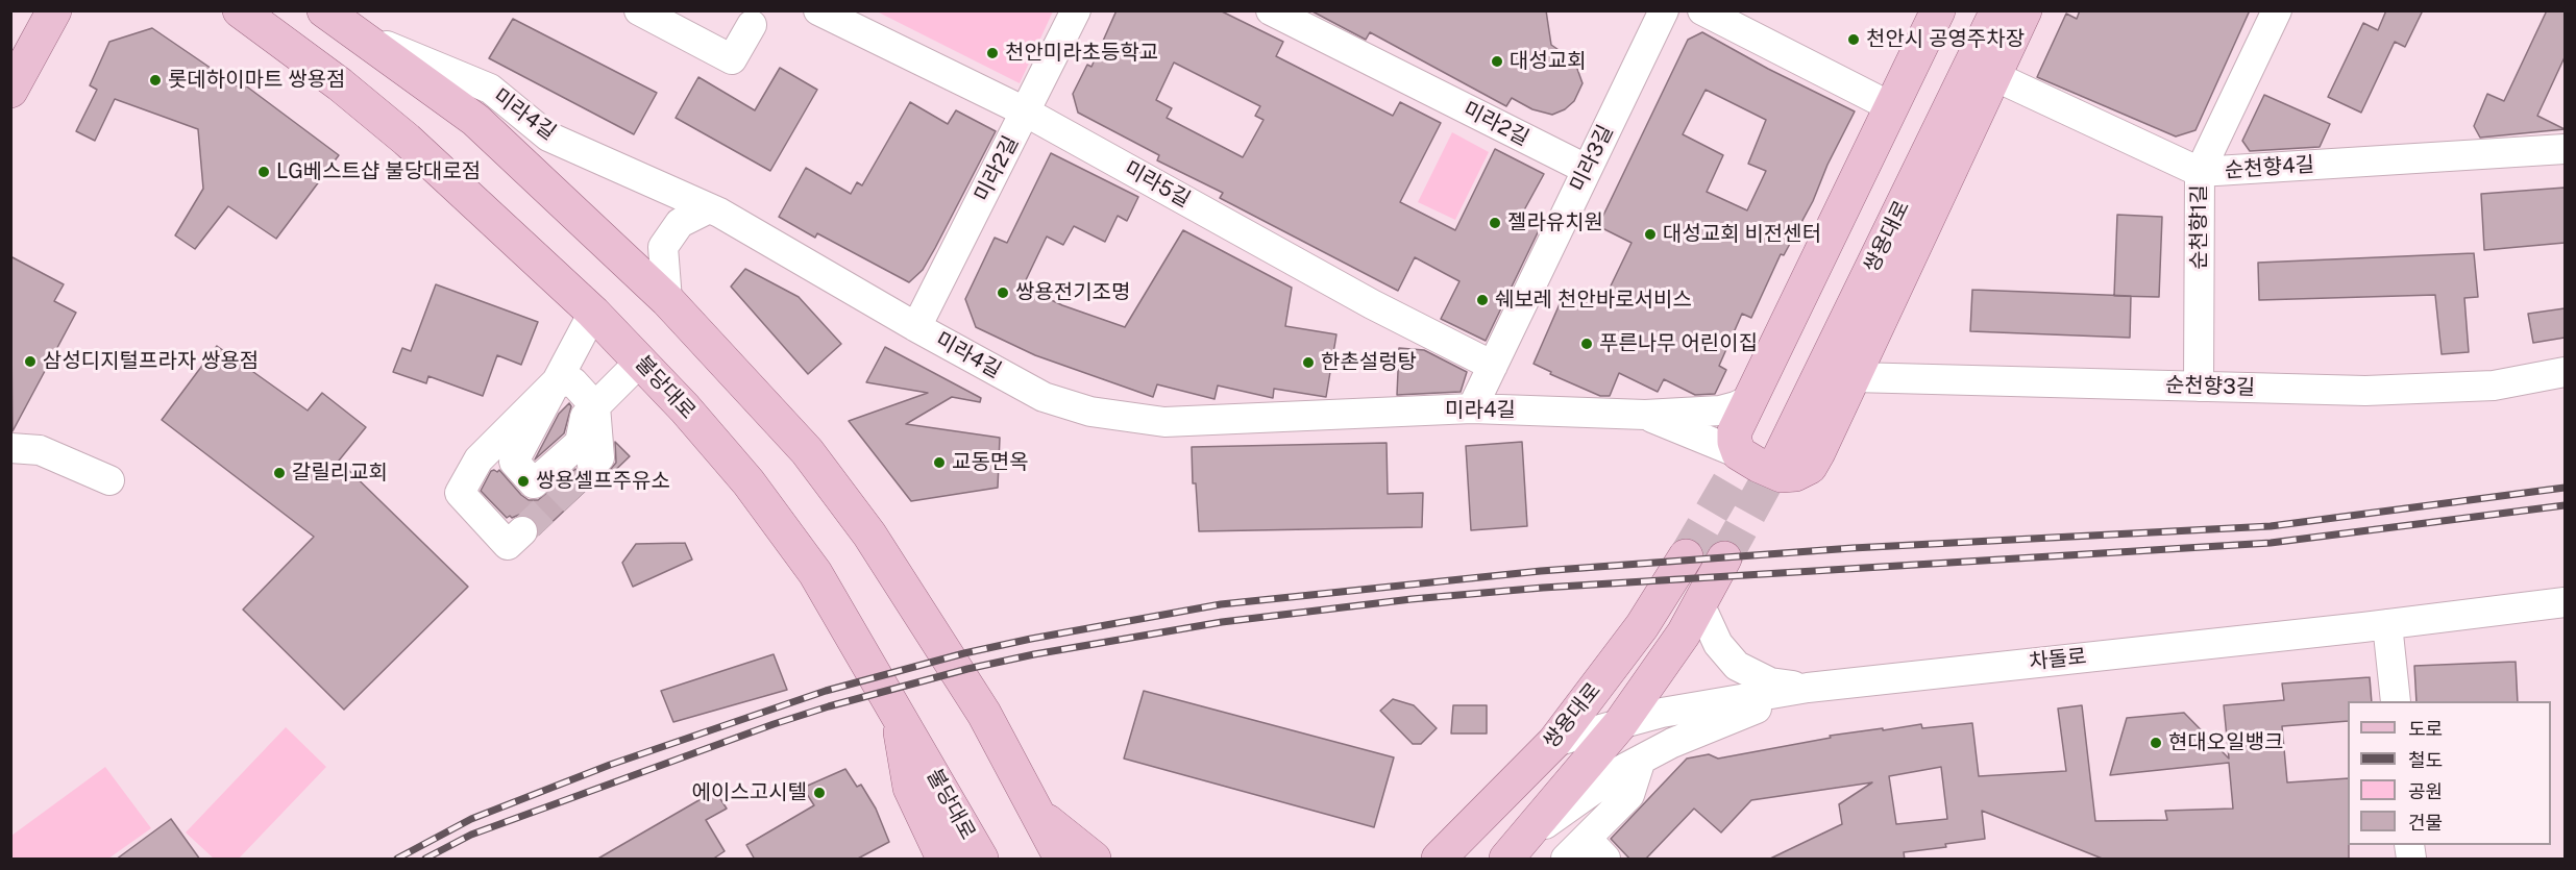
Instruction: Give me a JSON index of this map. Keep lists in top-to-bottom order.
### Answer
{
  "streets": {
    "main road": ["쌍용대로", "불당대로"],
    "street": [
      "미라4길",
      "미라2길",
      "미라3길",
      "순천향4길",
      "미라5길",
      "순천향1길",
      "순천향3길",
      "차돌로"
    ]
  },
  "crossings": [
    ["미라4길", "미라2길"],
    ["미라4길", "미라3길"],
    ["미라2길", "미라3길"],
    ["미라2길", "미라5길"],
    ["미라3길", "미라5길"],
    ["순천향4길", "순천향1길"],
    ["순천향1길", "순천향3길"],
    ["쌍용대로", "차돌로"]
  ],
  "places": [
    "천안시 공영주차장",
    "천안미라초등학교",
    "대성교회",
    "롯데하이마트 쌍용점",
    "LG베스트샵 불당대로점",
    "젤라유치원",
    "대성교회 비전센터",
    "쌍용전기조명",
    "쉐보레 천안바로서비스",
    "푸른나무 어린이집",
    "삼성디지털프라자 쌍용점",
    "한촌설렁탕",
    "교동면옥",
    "갈릴리교회",
    "쌍용셀프주유소",
    "현대오일뱅크",
    "에이스고시텔"
  ],
  "legend": [
    "도로",
    "철도",
    "공원",
    "건물"
  ]
}
